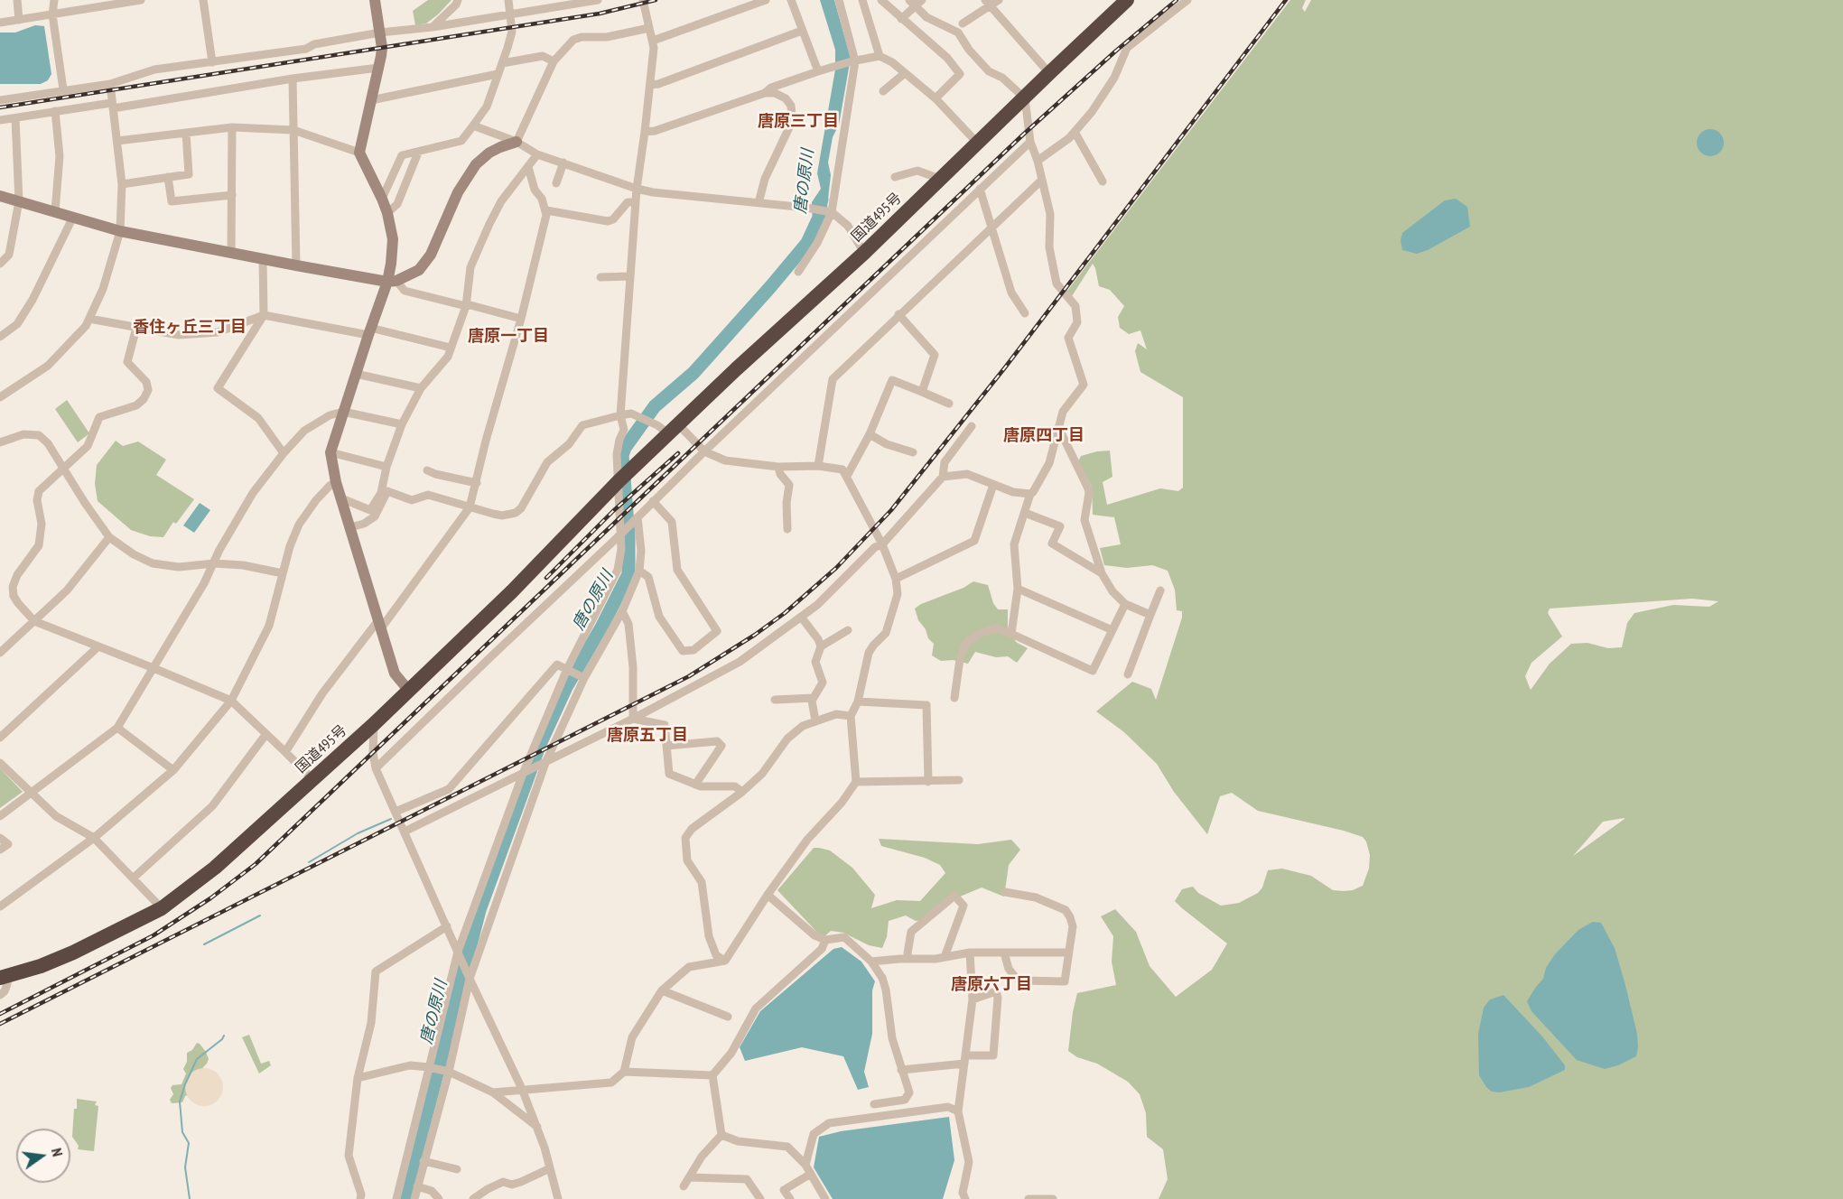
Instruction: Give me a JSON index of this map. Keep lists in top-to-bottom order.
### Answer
{
  "streets": {
    "highway": ["国道495号"]
  },
  "districts": [
    "唐原三丁目",
    "香住ヶ丘三丁目",
    "唐原一丁目",
    "唐原四丁目",
    "唐原五丁目",
    "唐原六丁目"
  ],
  "water": ["唐の原川"],
  "north": "right"
}
